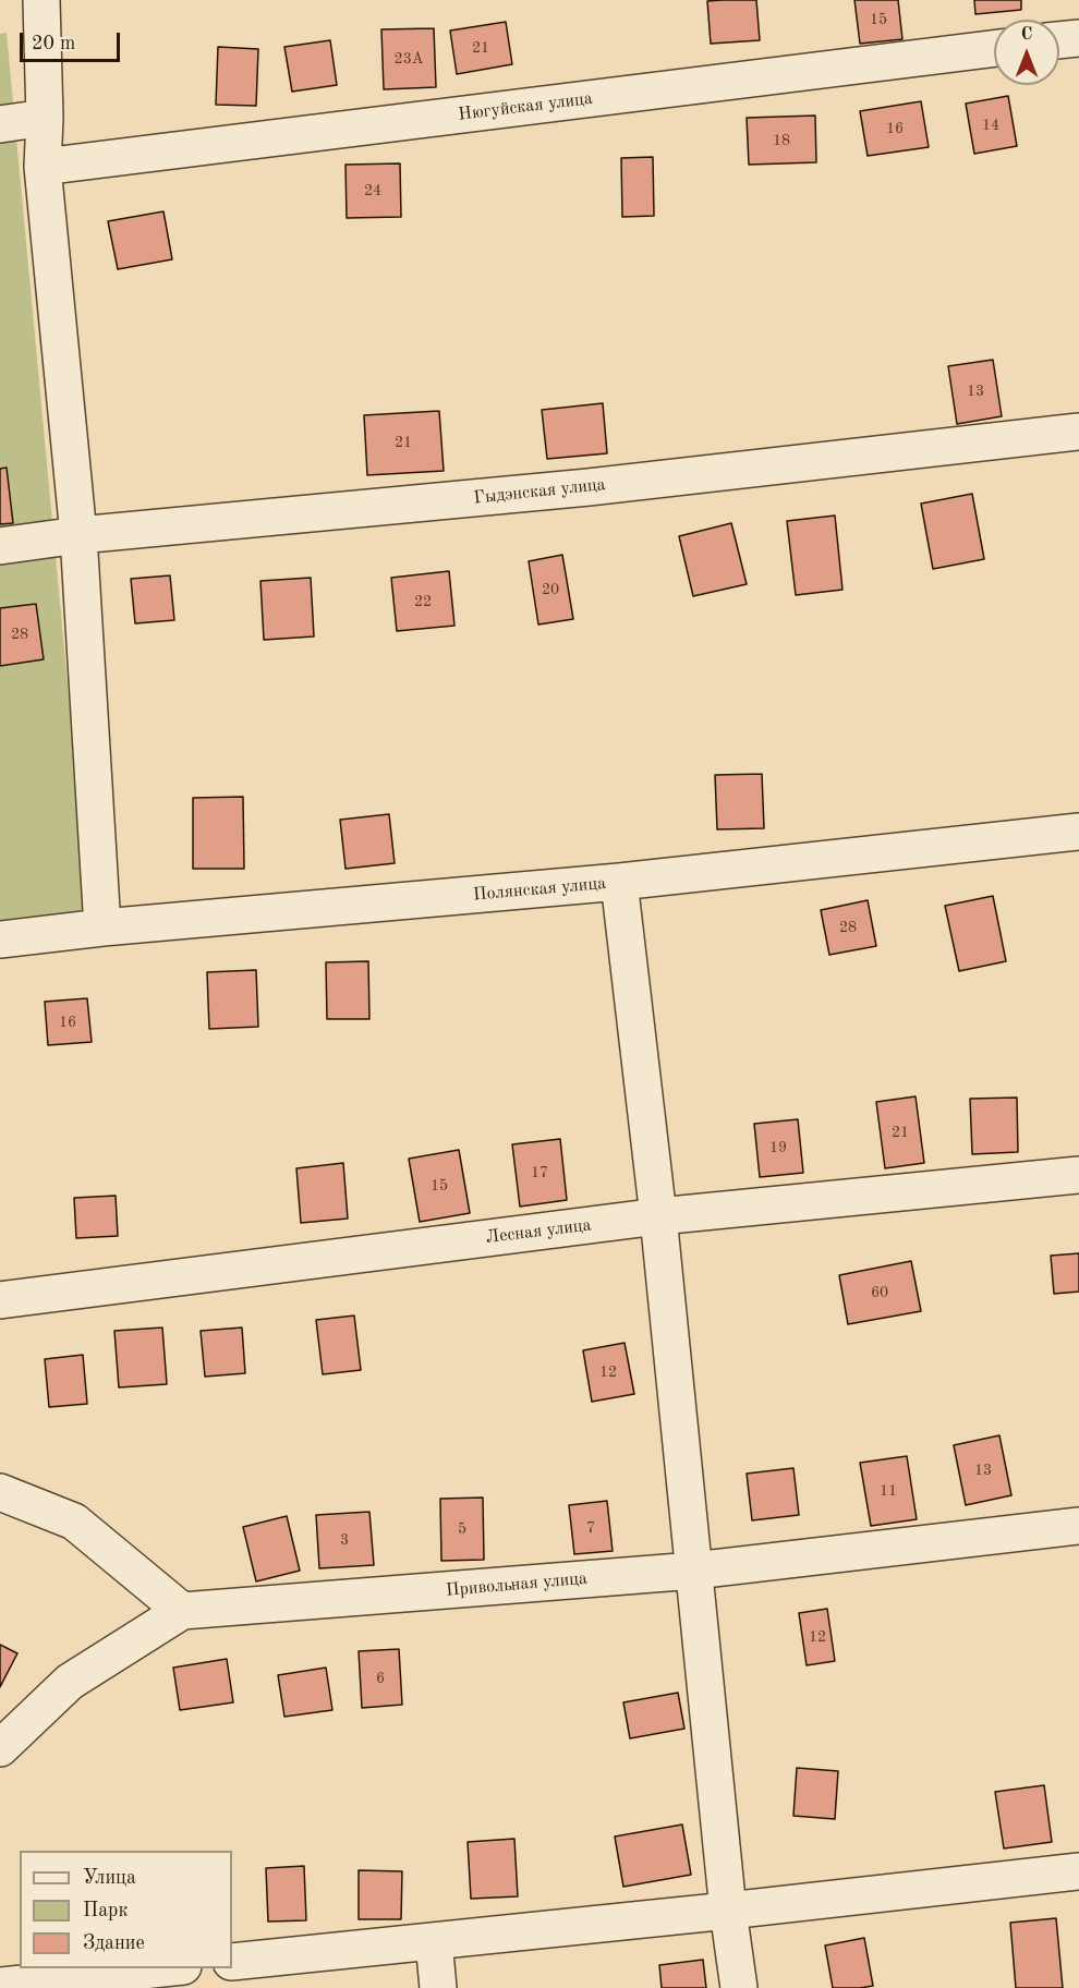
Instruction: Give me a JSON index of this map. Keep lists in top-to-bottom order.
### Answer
{
  "streets": {
    "street": [
      "Нюгуйская улица",
      "Гыдэнская улица",
      "Полянская улица",
      "Лесная улица",
      "Привольная улица"
    ]
  },
  "house_numbers": [
    "15",
    "21",
    "23А",
    "14",
    "16",
    "18",
    "24",
    "13",
    "21",
    "20",
    "22",
    "28",
    "28",
    "16",
    "21",
    "19",
    "17",
    "15",
    "60",
    "12",
    "13",
    "11",
    "7",
    "5",
    "3",
    "12",
    "6"
  ],
  "legend": ["Улица", "Парк", "Здание"],
  "scale_bar": "20 m",
  "north": "top"
}
